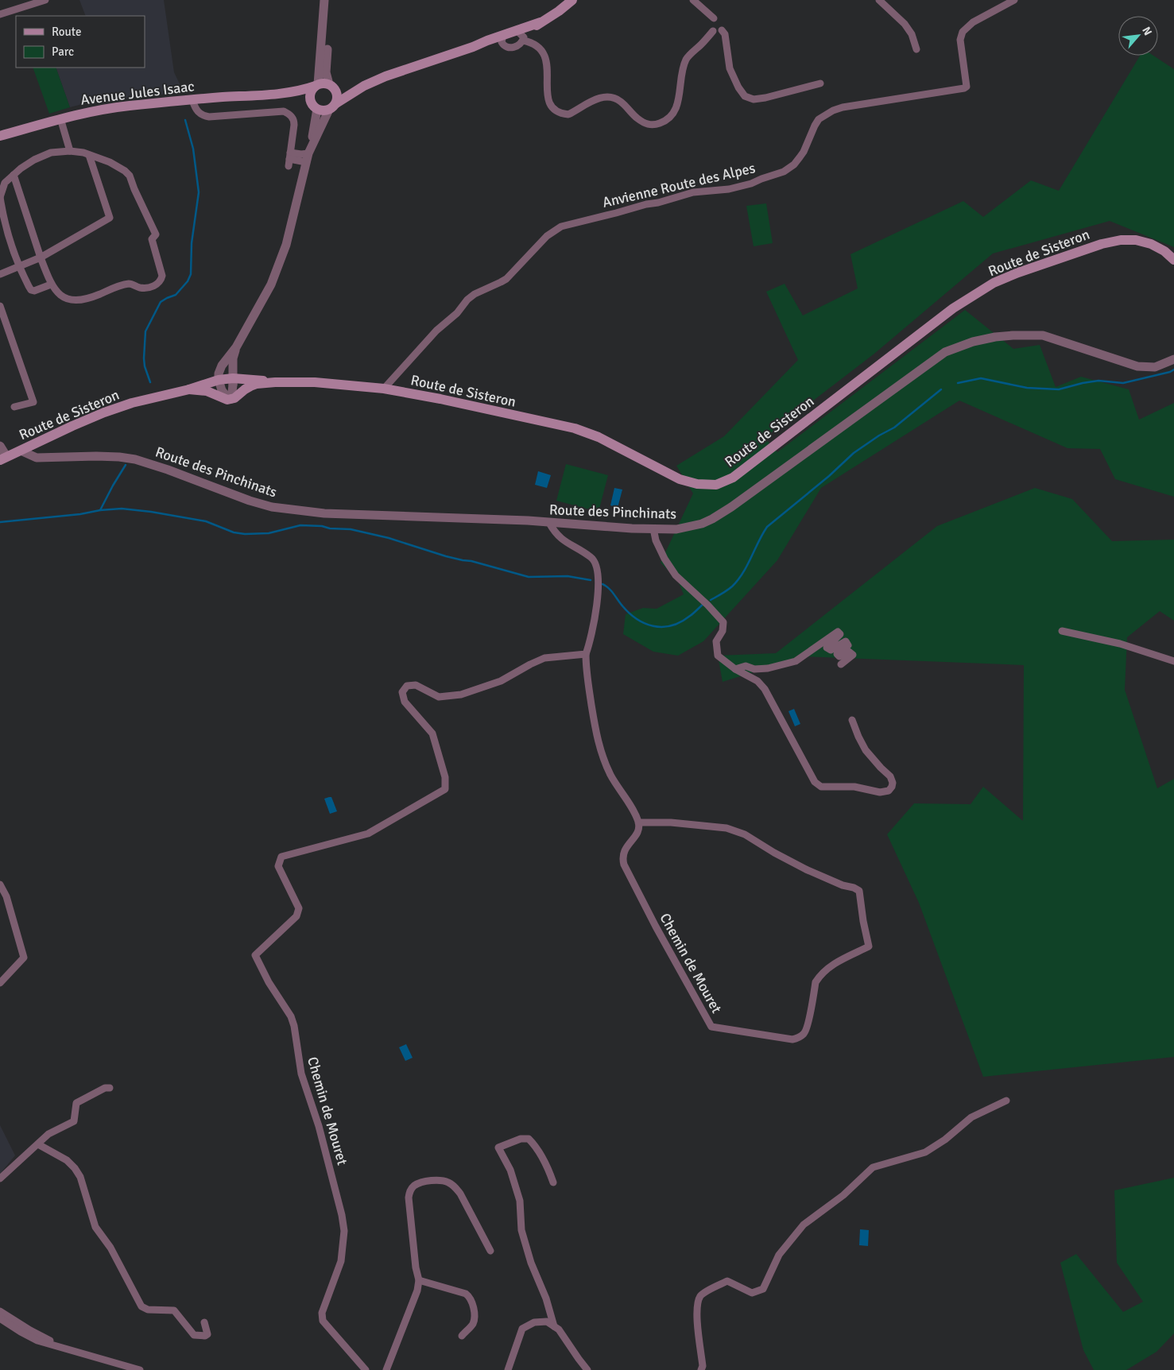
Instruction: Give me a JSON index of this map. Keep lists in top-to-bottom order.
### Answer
{
  "streets": {
    "main road": ["Avenue Jules Isaac", "Route de Sisteron"],
    "street": ["Anvienne Route des Alpes", "Route des Pinchinats", "Chemin de Mouret"]
  },
  "crossings": [
    ["Anvienne Route des Alpes", "Route de Sisteron"],
    ["Route de Sisteron", "Route des Pinchinats"]
  ],
  "legend": ["Route", "Parc"],
  "north": "top right"
}
